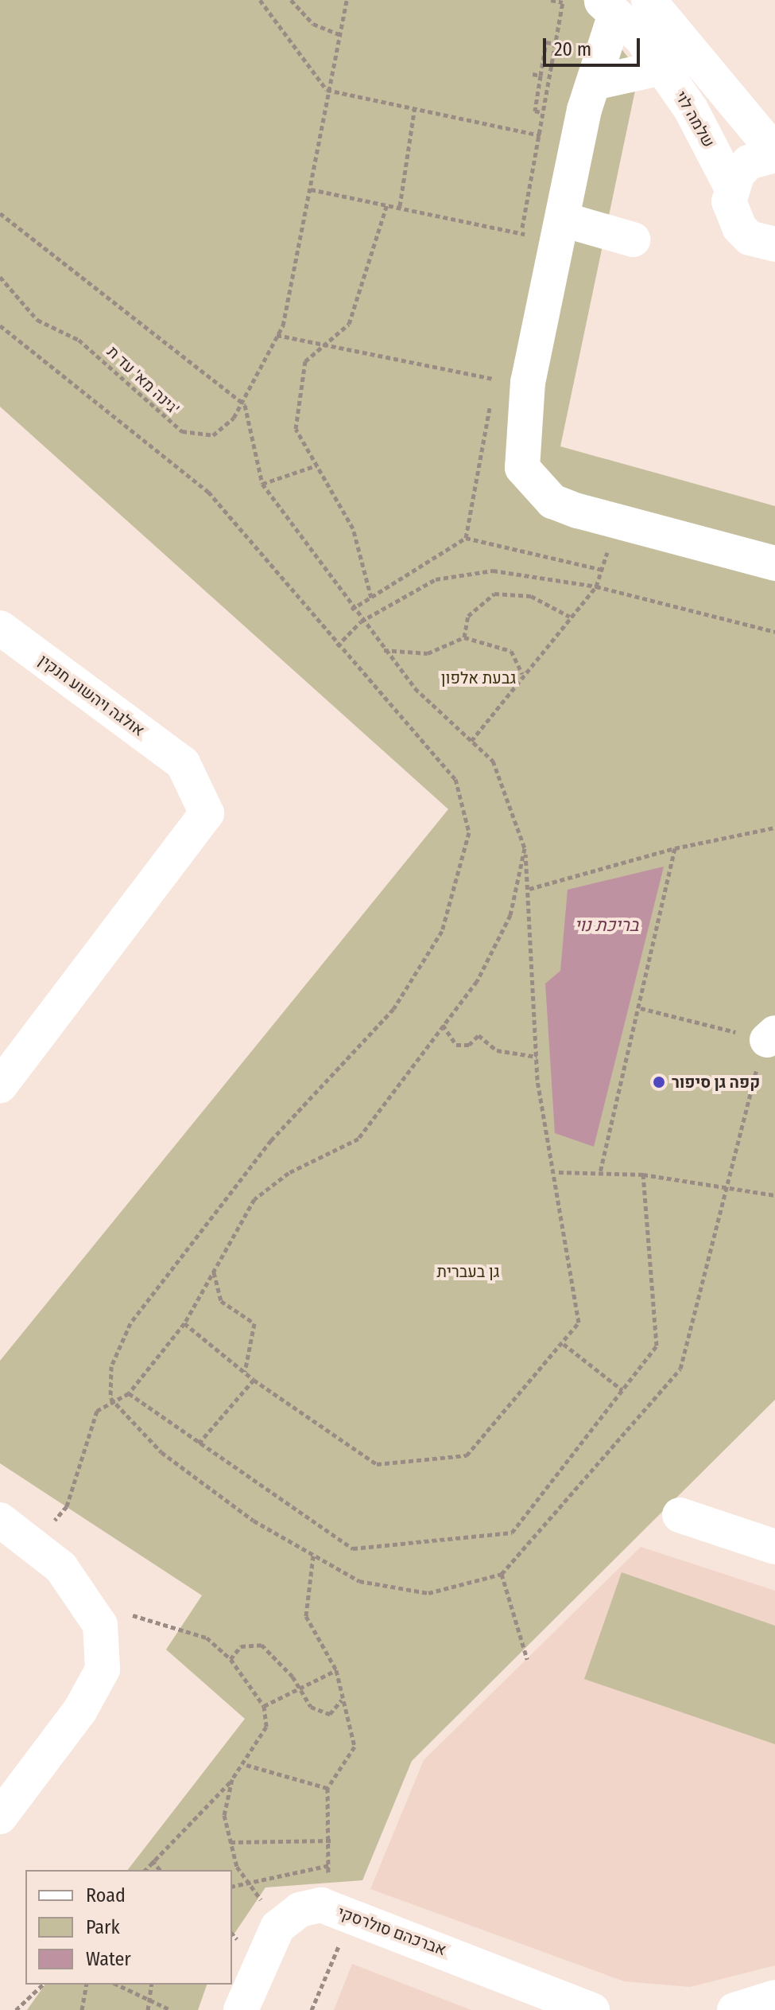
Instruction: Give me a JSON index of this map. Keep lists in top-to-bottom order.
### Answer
{
  "streets": {
    "street": ["שלמה לוי", "אולגה ויהשוע חנקין", "אברכהם סולרסקי"],
    "path": ["גינה מא' עד ת'"]
  },
  "water": ["בריכת נוי"],
  "parks": ["גבעת אלפון", "גן בעברית"],
  "places": ["קפה גן סיפור"],
  "legend": ["Road", "Park", "Water"],
  "scale_bar": "20 m"
}
